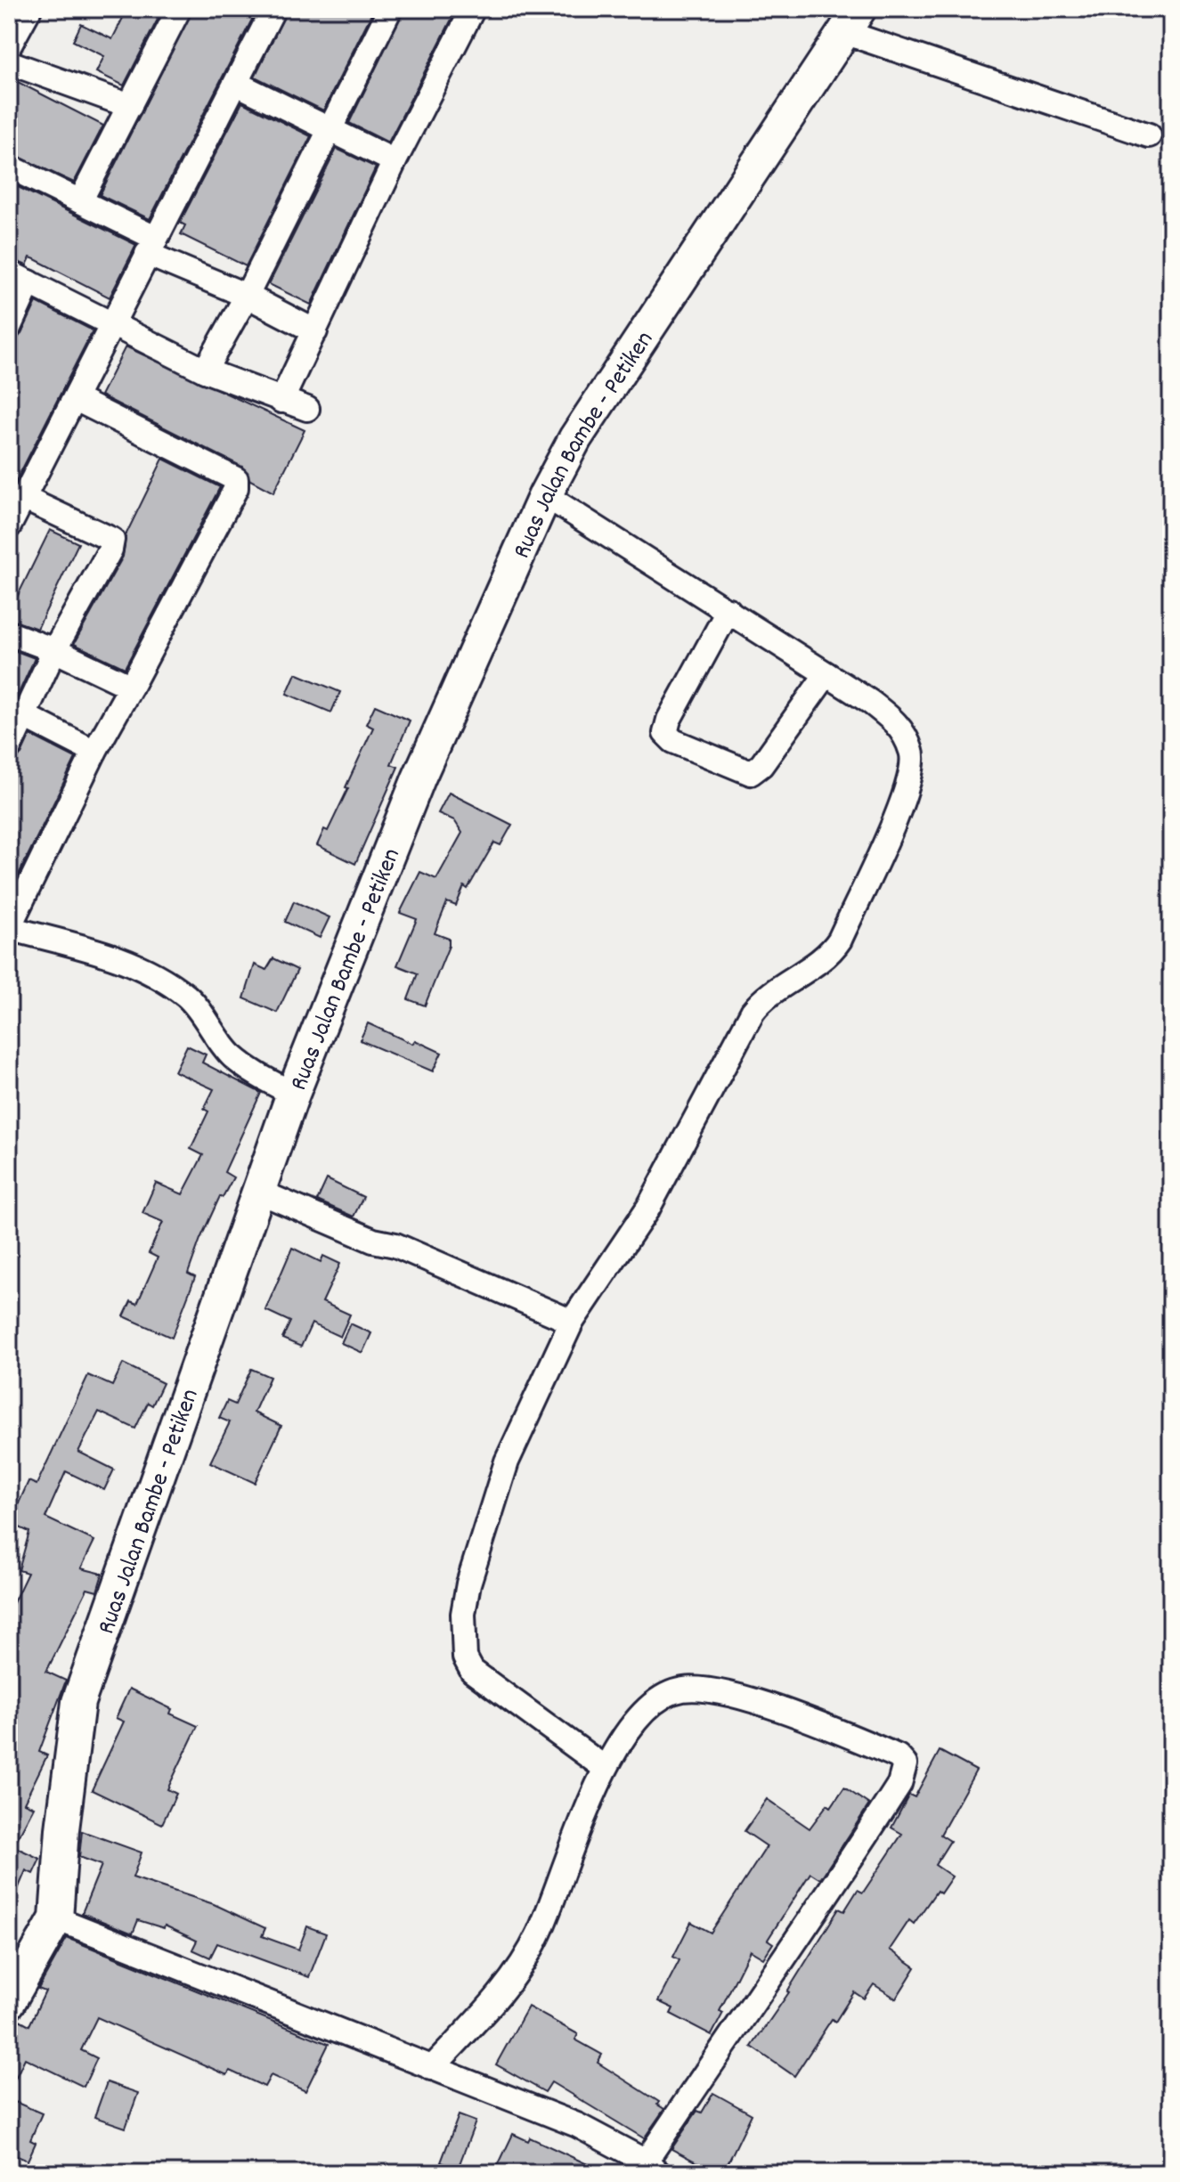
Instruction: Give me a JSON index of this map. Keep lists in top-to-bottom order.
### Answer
{
  "streets": {
    "main road": ["Ruas Jalan Bambe - Petiken"]
  }
}
